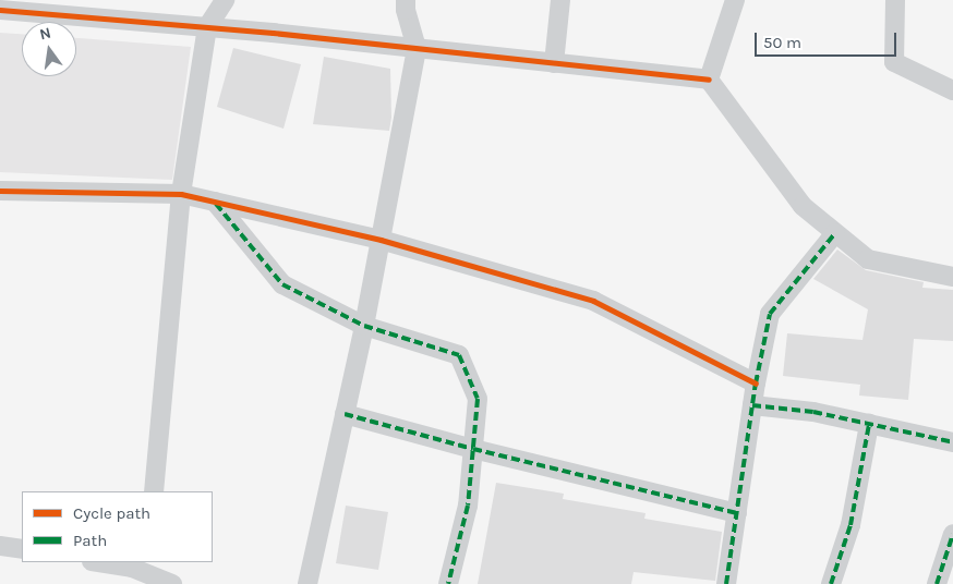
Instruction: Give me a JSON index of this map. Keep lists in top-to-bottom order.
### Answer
{
  "legend": ["Cycle path", "Path"],
  "scale_bar": "50 m",
  "north": "top"
}
